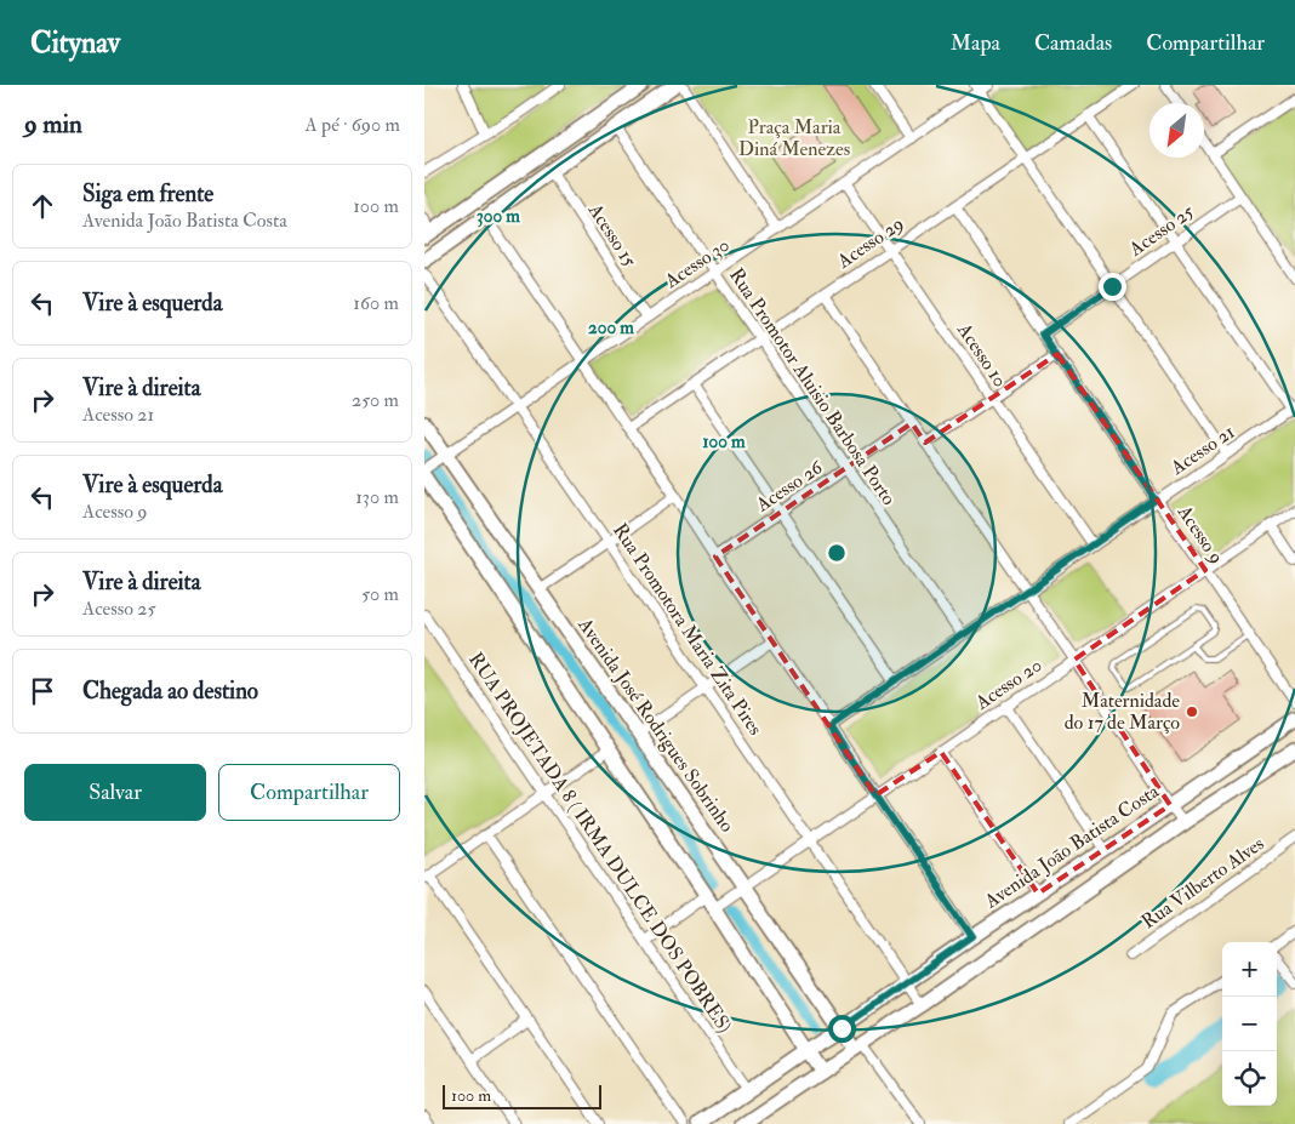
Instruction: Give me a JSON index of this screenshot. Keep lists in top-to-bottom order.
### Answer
{
  "streets": {
    "street": [
      "Acesso 25",
      "Acesso 15",
      "Acesso 29",
      "Acesso 30",
      "Acesso 10",
      "Rua Promotor Aluisio Barbosa Porto",
      "Acesso 21",
      "Acesso 26",
      "Acesso 9",
      "Rua Promotora Maria Zita Pires",
      "Acesso 20",
      "Avenida José Rodrigues Sobrinho",
      "RUA PROJETADA 8 ( IRMA DULCE DOS POBRES)",
      "Avenida João Batista Costa",
      "Rua Vilberto Alves"
    ]
  },
  "crossings": [
    ["Acesso 25", "Acesso 9"],
    ["Acesso 15", "Acesso 30"],
    ["Acesso 29", "Acesso 10"],
    ["Acesso 29", "Rua Promotor Aluisio Barbosa Porto"],
    ["Acesso 29", "Acesso 9"],
    ["Acesso 30", "Acesso 10"],
    ["Acesso 30", "Rua Promotor Aluisio Barbosa Porto"],
    ["Acesso 30", "Rua Promotora Maria Zita Pires"],
    ["Acesso 30", "Avenida José Rodrigues Sobrinho"],
    ["Acesso 10", "Acesso 21"],
    ["Rua Promotor Aluisio Barbosa Porto", "Acesso 21"],
    ["Rua Promotor Aluisio Barbosa Porto", "Acesso 26"],
    ["Acesso 21", "Acesso 9"],
    ["Acesso 9", "Acesso 20"],
    ["Rua Promotora Maria Zita Pires", "Acesso 20"],
    ["Rua Promotora Maria Zita Pires", "Avenida João Batista Costa"],
    ["Acesso 20", "Avenida José Rodrigues Sobrinho"],
    ["Avenida José Rodrigues Sobrinho", "Avenida João Batista Costa"],
    ["RUA PROJETADA 8 ( IRMA DULCE DOS POBRES)", "Avenida João Batista Costa"]
  ],
  "parks": ["Praça Maria Diná Menezes"],
  "places": ["Maternidade do 17 de Março"],
  "scale_bar": "100 m",
  "north": "bottom left",
  "page": {
    "header": "Citynav",
    "nav": ["Mapa", "Camadas", "Compartilhar"],
    "heading": ["9 min", "A pé · 690 m"],
    "list": [
      ["Siga em frente", "Avenida João Batista Costa", "100 m"],
      ["Vire à esquerda", "160 m"],
      ["Vire à direita", "Acesso 21", "250 m"],
      ["Vire à esquerda", "Acesso 9", "130 m"],
      ["Vire à direita", "Acesso 25", "50 m"],
      "Chegada ao destino"
    ],
    "buttons": ["Salvar", "Compartilhar"],
    "map_buttons": ["+", "−"],
    "scale": "100 m"
  },
  "rings": ["300 m", "200 m", "100 m"]
}
